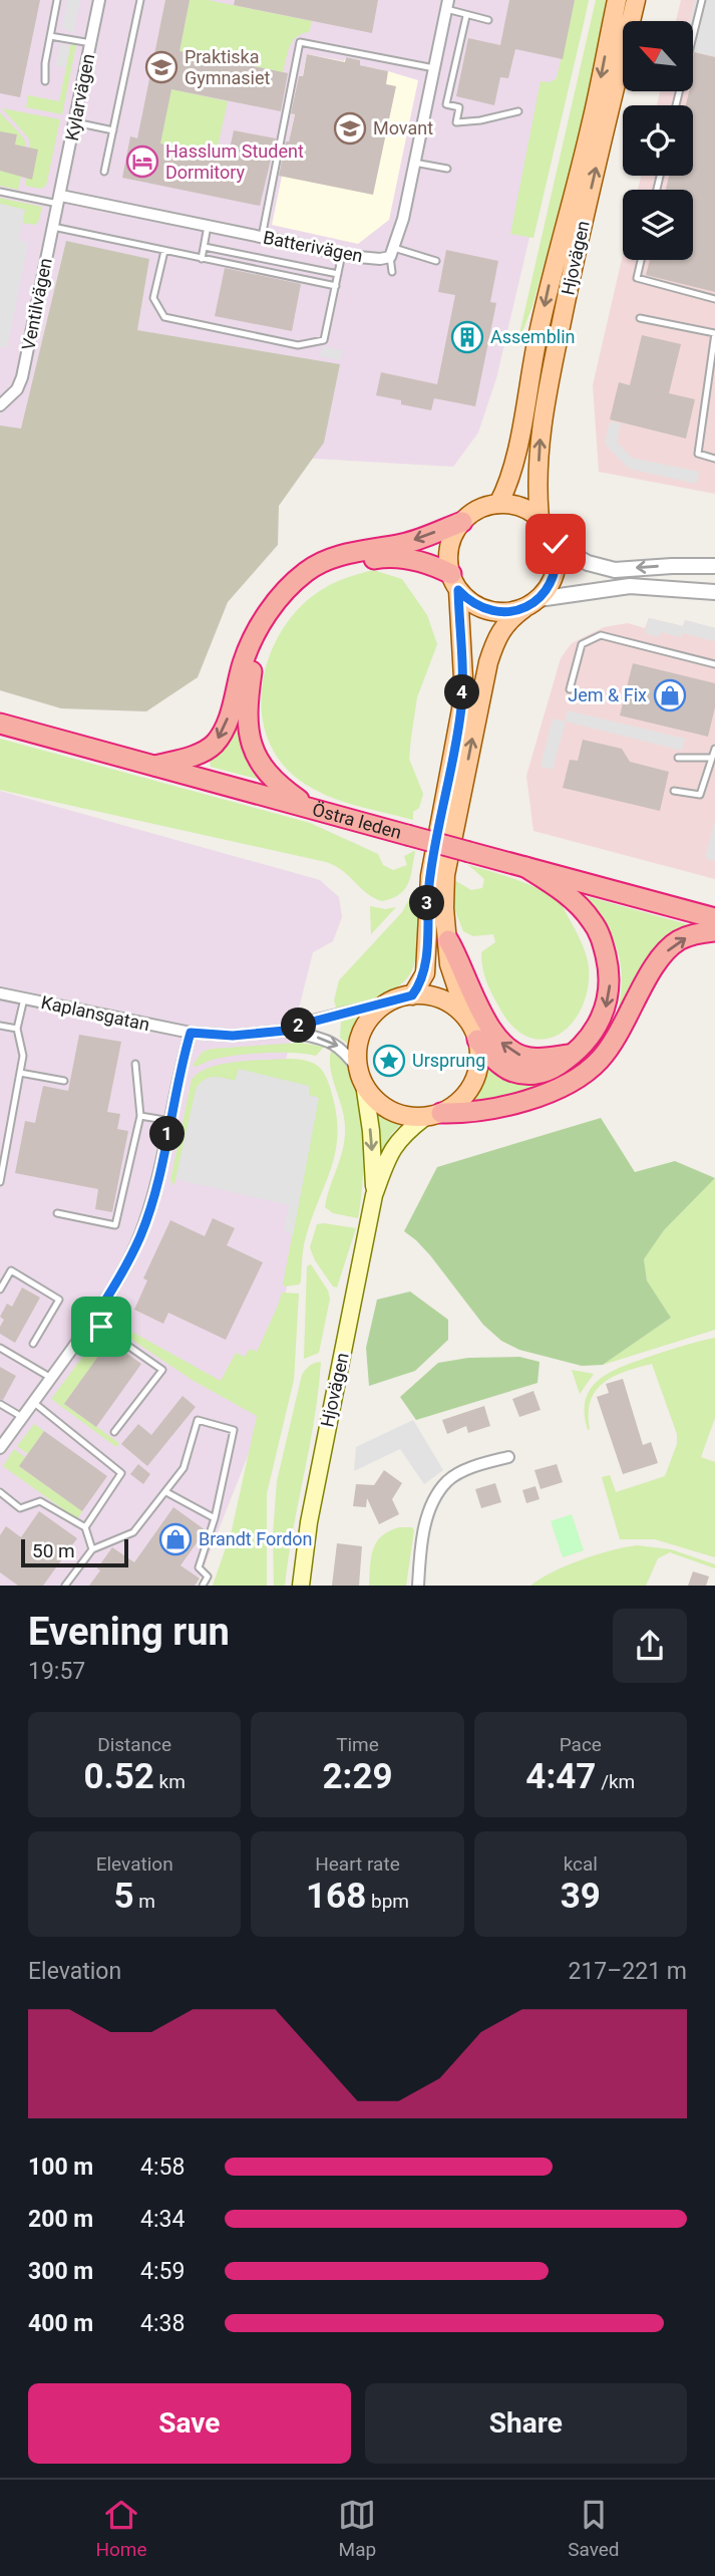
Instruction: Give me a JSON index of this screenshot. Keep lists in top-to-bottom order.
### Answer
{
  "streets": {
    "highway": ["Östra leden"],
    "main road": ["Hjovägen"],
    "street": [
      "Kylarvägen",
      "Batterivägen",
      "Ventilvägen",
      "Kaplansgatan"
    ]
  },
  "crossings": [
    ["Kylarvägen", "Batterivägen"],
    ["Kylarvägen", "Ventilvägen"],
    ["Batterivägen", "Ventilvägen"],
    ["Hjovägen", "Kaplansgatan"]
  ],
  "places": {
    "school or university": ["Praktiska Gymnasiet", "Movant"],
    "hotel": ["Hasslum Student Dormitory"],
    "building": ["Assemblin"],
    "shop": ["Jem & Fix", "Brandt Fordon"],
    "place": ["Ursprung"]
  },
  "scale_bar": "50 m",
  "north": "top left",
  "page": {
    "pins": [
      "4",
      "3",
      "2",
      "1"
    ],
    "scale": "50 m",
    "heading": ["Evening run", "19:57"],
    "stats": [
      ["Distance", "0.52 km"],
      ["Time", "2:29"],
      ["Pace", "4:47 /km"],
      ["Elevation", "5 m"],
      ["Heart rate", "168 bpm"],
      ["kcal", "39"]
    ],
    "chart": ["Elevation", "217–221 m"],
    "list": [
      {
        "name": "100 m",
        "note": "4:58"
      },
      {
        "name": "200 m",
        "note": "4:34"
      },
      {
        "name": "300 m",
        "note": "4:59"
      },
      {
        "name": "400 m",
        "note": "4:38"
      }
    ],
    "buttons": ["Save", "Share"],
    "tabs": ["Home", "Map", "Saved"]
  }
}
